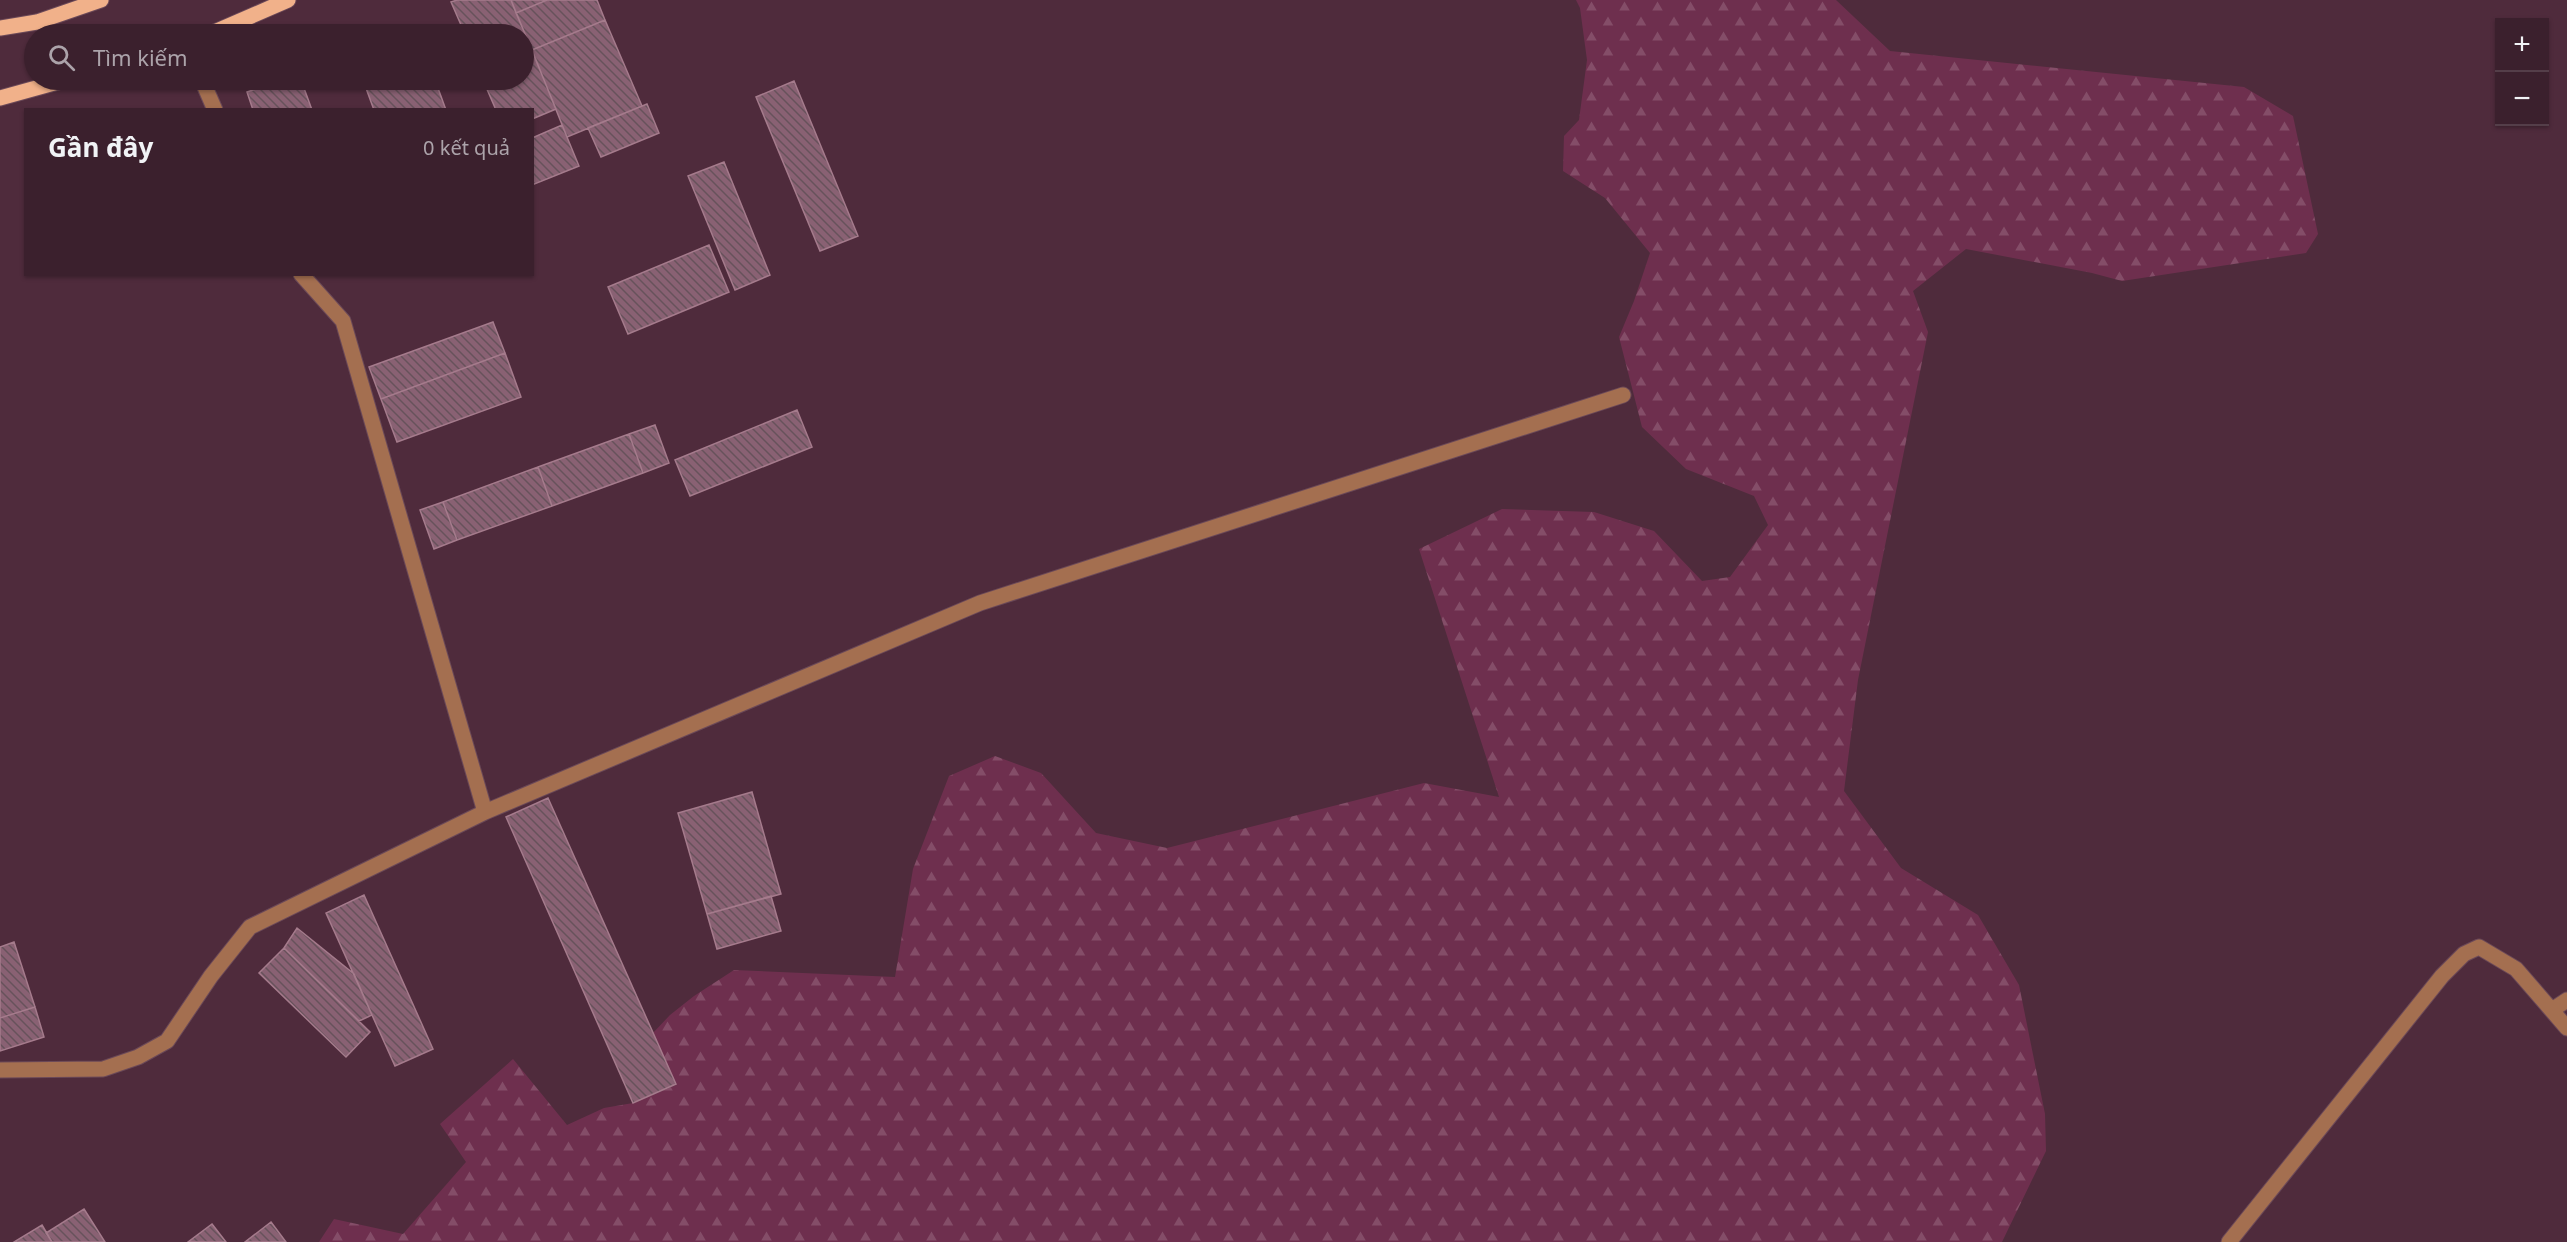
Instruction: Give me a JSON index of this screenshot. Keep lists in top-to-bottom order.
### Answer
{
  "page": {
    "map_buttons": ["+", "−"],
    "search": "Tìm kiếm",
    "heading": ["Gần đây", "0 kết quả"]
  }
}
